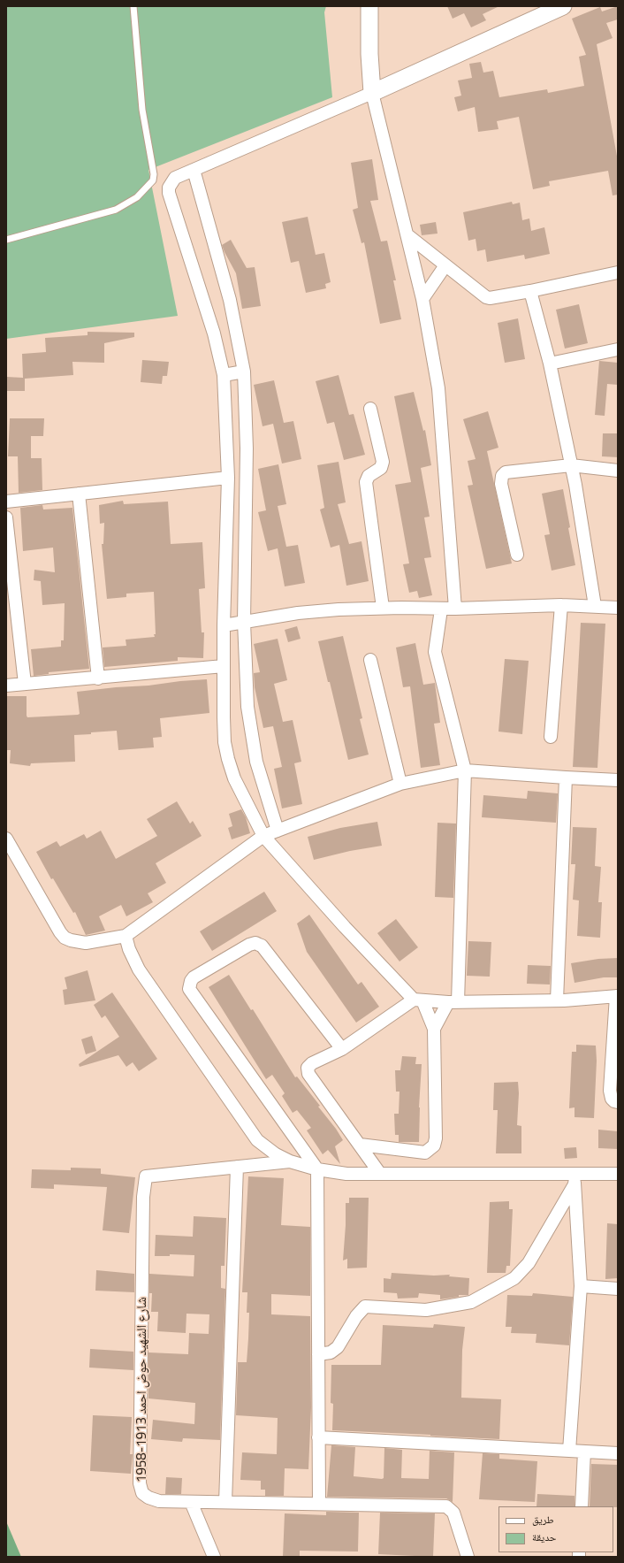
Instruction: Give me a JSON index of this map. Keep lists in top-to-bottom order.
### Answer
{
  "streets": {
    "street": ["شارع الشهيد حوض احمد 1913-1958"]
  },
  "legend": ["طريق", "حديقة"]
}
